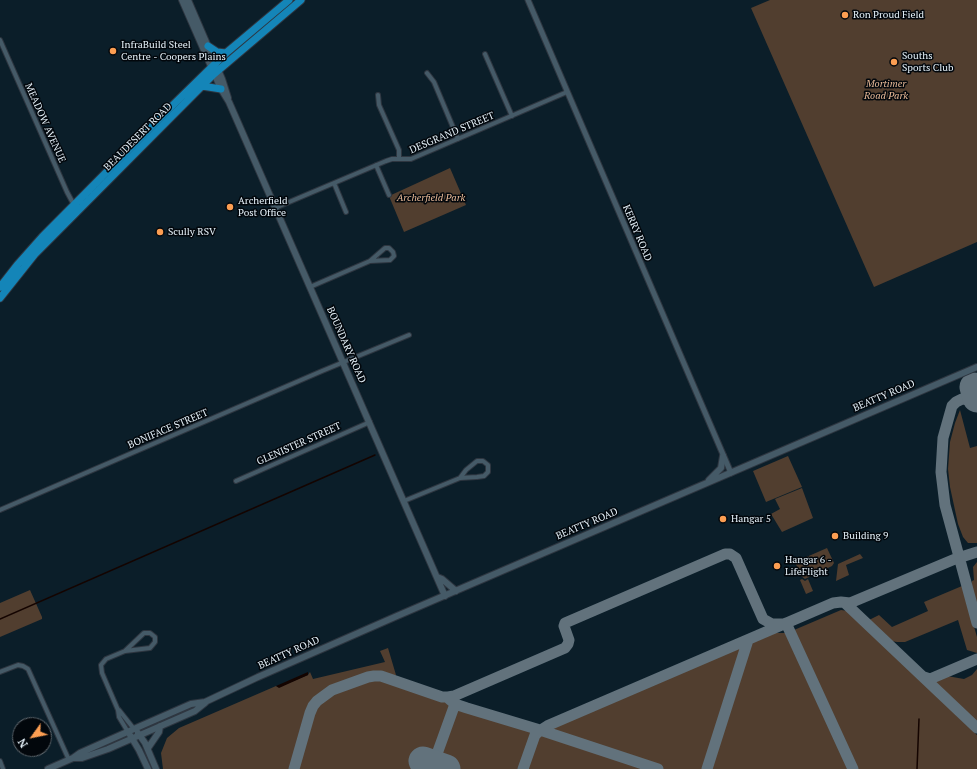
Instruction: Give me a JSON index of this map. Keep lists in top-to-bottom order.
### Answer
{
  "streets": {
    "highway": ["BEAUDESERT ROAD"],
    "main road": ["BOUNDARY ROAD", "BEATTY ROAD"],
    "street": [
      "MEADOW AVENUE",
      "DESGRAND STREET",
      "KERRY ROAD",
      "BONIFACE STREET",
      "GLENISTER STREET"
    ]
  },
  "crossings": [
    ["MEADOW AVENUE", "BEAUDESERT ROAD"],
    ["DESGRAND STREET", "KERRY ROAD"],
    ["DESGRAND STREET", "BOUNDARY ROAD"],
    ["BEAUDESERT ROAD", "BOUNDARY ROAD"],
    ["KERRY ROAD", "BEATTY ROAD"],
    ["BOUNDARY ROAD", "BEATTY ROAD"],
    ["BOUNDARY ROAD", "BONIFACE STREET"],
    ["BOUNDARY ROAD", "GLENISTER STREET"]
  ],
  "parks": ["Mortimer Road Park", "Archerfield Park"],
  "places": [
    "Ron Proud Field",
    "InfraBuild Steel Centre - Coopers Plains",
    "Souths Sports Club",
    "Archerfield Post Office",
    "Scully RSV",
    "Hangar 5",
    "Building 9",
    "Hangar 6 - LifeFlight"
  ],
  "north": "bottom left"
}
